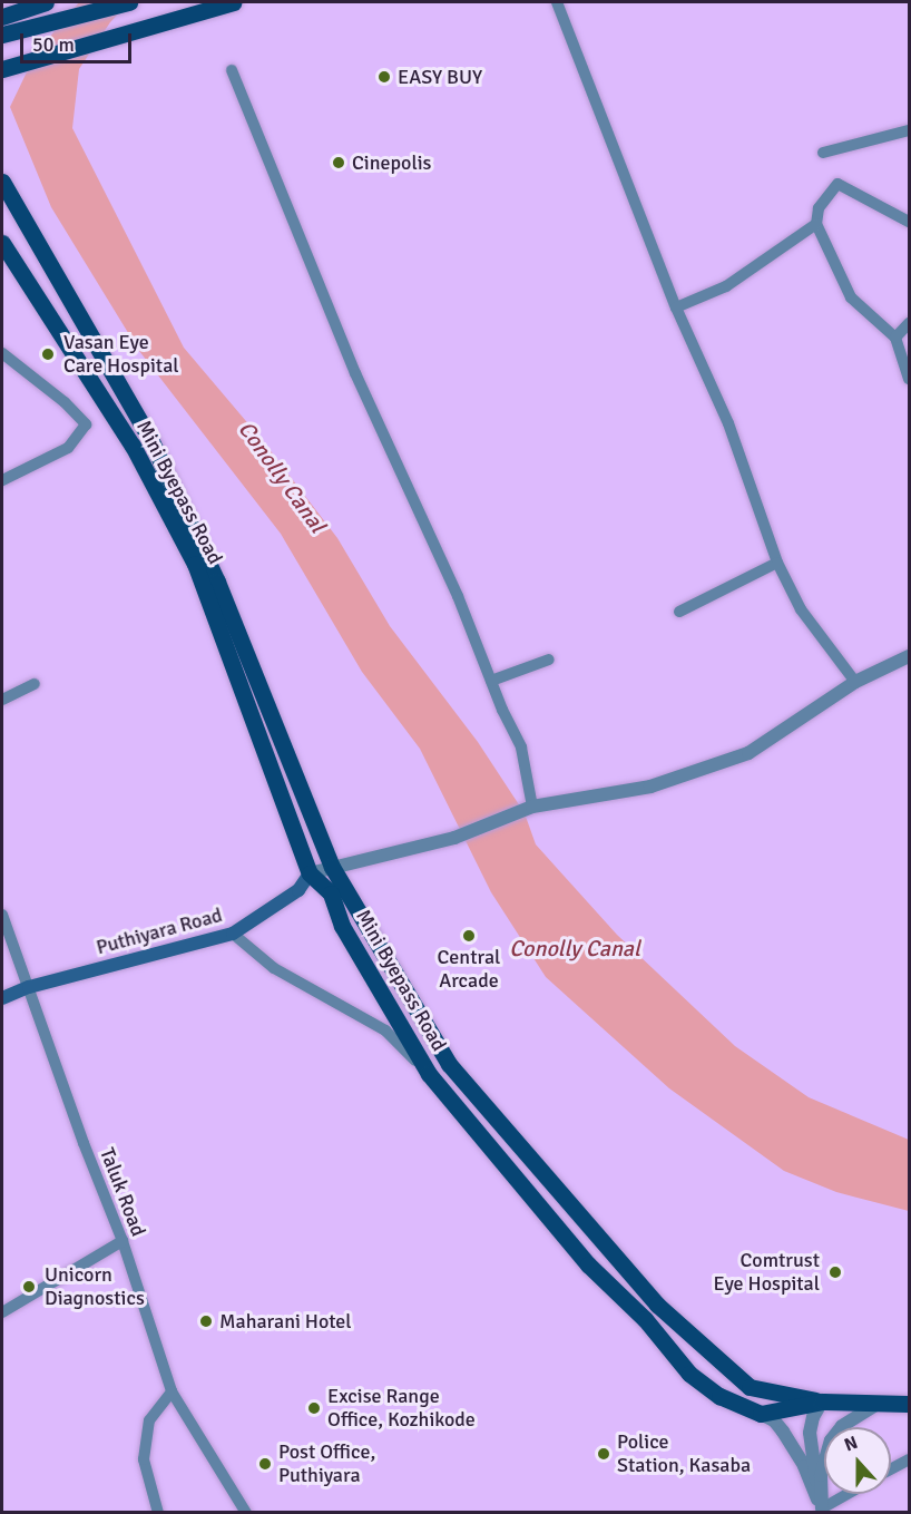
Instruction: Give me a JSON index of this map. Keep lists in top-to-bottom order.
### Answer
{
  "streets": {
    "main road": ["Mini Byepass Road", "Puthiyara Road"],
    "street": ["Taluk Road"]
  },
  "crossings": [
    ["Mini Byepass Road", "Puthiyara Road"],
    ["Puthiyara Road", "Taluk Road"]
  ],
  "water": ["Conolly Canal"],
  "places": [
    "EASY BUY",
    "Cinepolis",
    "Vasan Eye Care Hospital",
    "Central Arcade",
    "Comtrust Eye Hospital",
    "Unicorn Diagnostics",
    "Maharani Hotel",
    "Excise Range Office, Kozhikode",
    "Police Station, Kasaba",
    "Post Office, Puthiyara"
  ],
  "scale_bar": "50 m",
  "north": "top"
}
